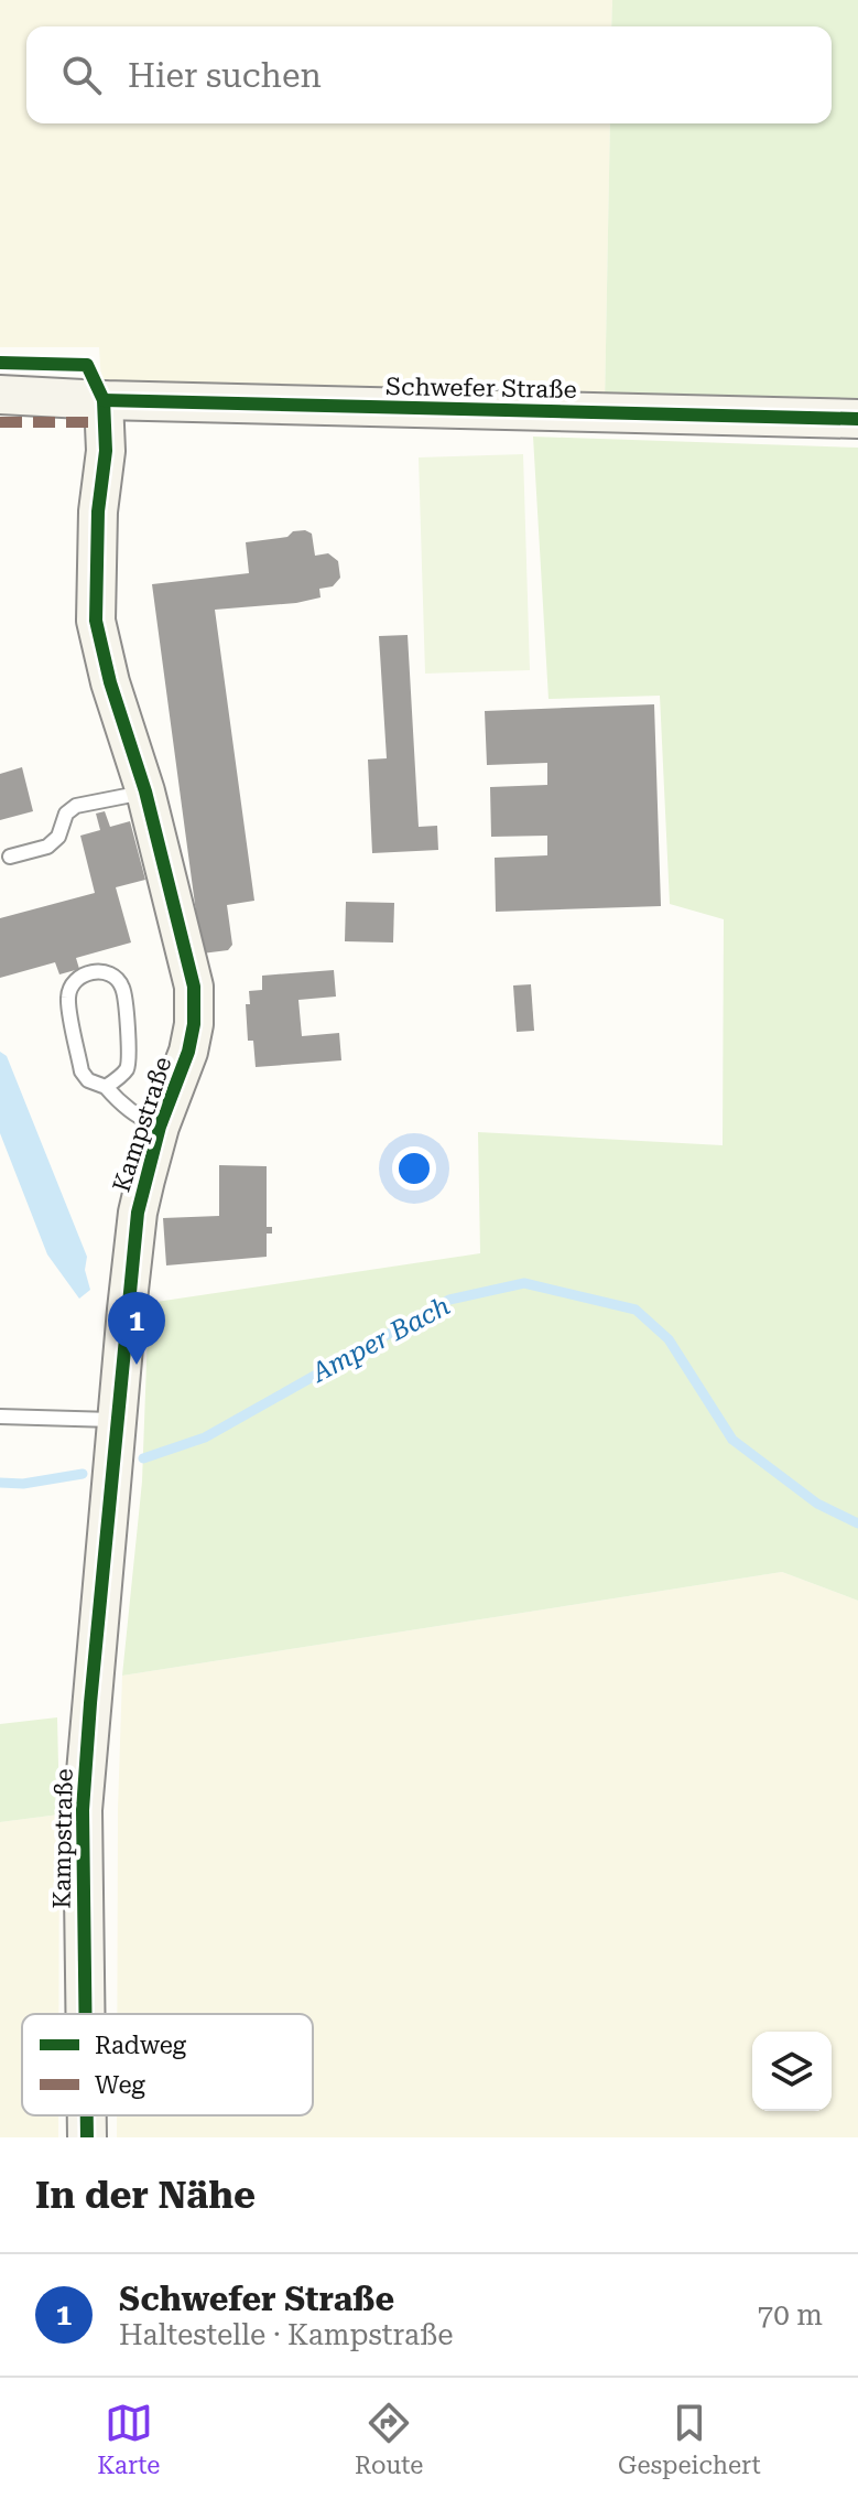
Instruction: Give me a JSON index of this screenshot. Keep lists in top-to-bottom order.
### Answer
{
  "streets": {
    "street": ["Schwefer Straße", "Kampstraße"]
  },
  "crossings": [
    ["Schwefer Straße", "Kampstraße"]
  ],
  "water": ["Amper Bach"],
  "legend": ["Radweg", "Weg"],
  "page": {
    "search": "Hier suchen",
    "pins": "1",
    "heading": "In der Nähe",
    "list": [
      {
        "mark": "1",
        "name": "Schwefer Straße",
        "note": "Haltestelle · Kampstraße",
        "value": "70 m"
      }
    ],
    "nav": ["Karte", "Route", "Gespeichert"]
  }
}
